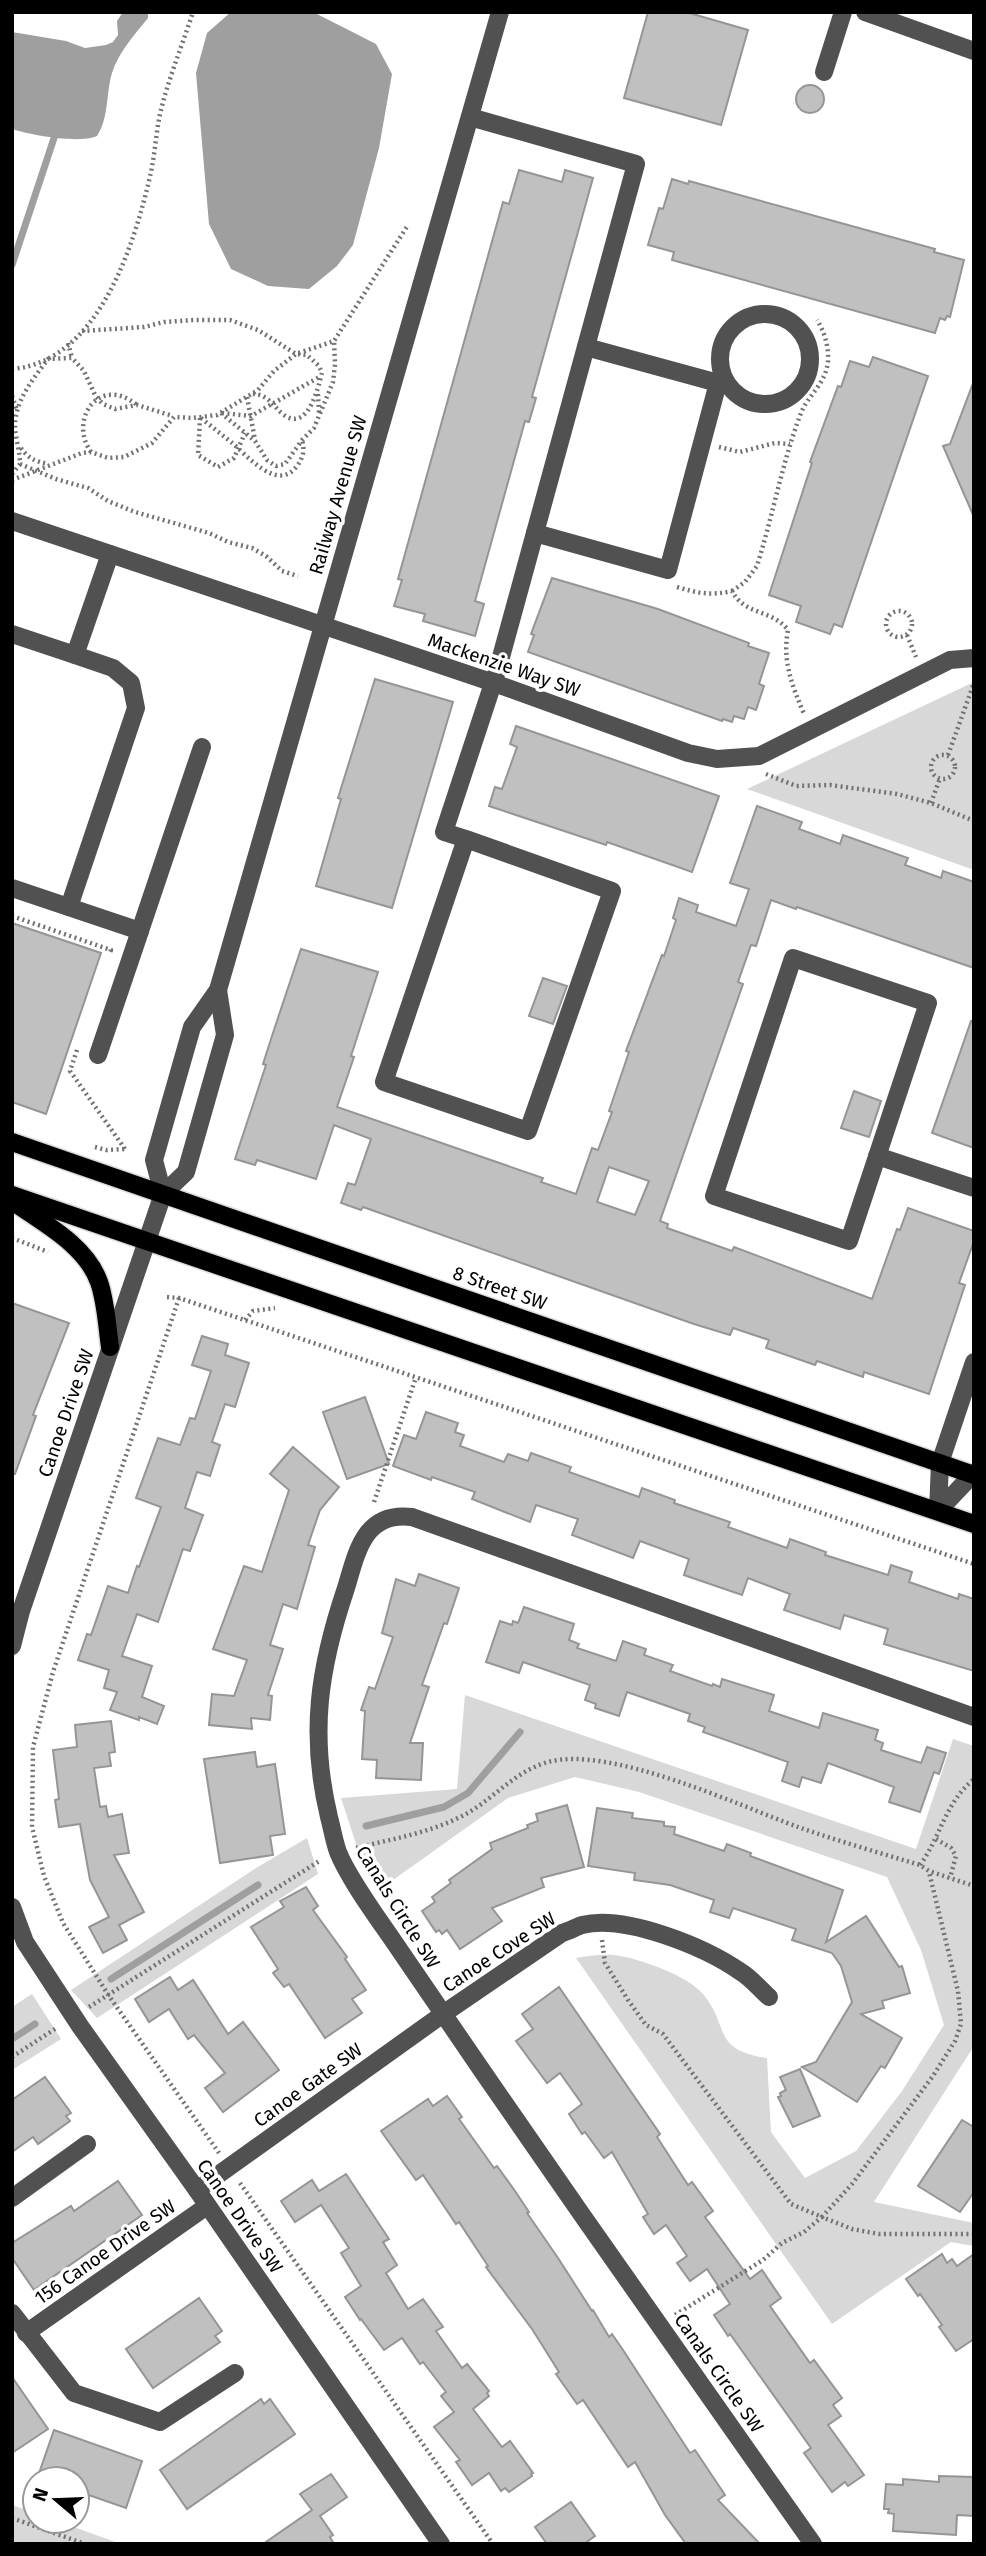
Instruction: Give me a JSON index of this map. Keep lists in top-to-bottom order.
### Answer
{
  "streets": {
    "main road": ["8 Street SW"],
    "street": [
      "Railway Avenue SW",
      "Mackenzie Way SW",
      "Canoe Drive SW",
      "Canals Circle SW",
      "Canoe Cove SW",
      "Canoe Gate SW",
      "156 Canoe Drive SW"
    ]
  },
  "crossings": [
    ["Railway Avenue SW", "Mackenzie Way SW"],
    ["Railway Avenue SW", "8 Street SW"],
    ["Railway Avenue SW", "Canoe Drive SW"],
    ["8 Street SW", "Canoe Drive SW"],
    ["Canoe Drive SW", "Canoe Gate SW"],
    ["Canoe Drive SW", "156 Canoe Drive SW"],
    ["Canals Circle SW", "Canoe Cove SW"],
    ["Canals Circle SW", "Canoe Gate SW"],
    ["Canoe Cove SW", "Canoe Gate SW"]
  ],
  "north": "left"
}
